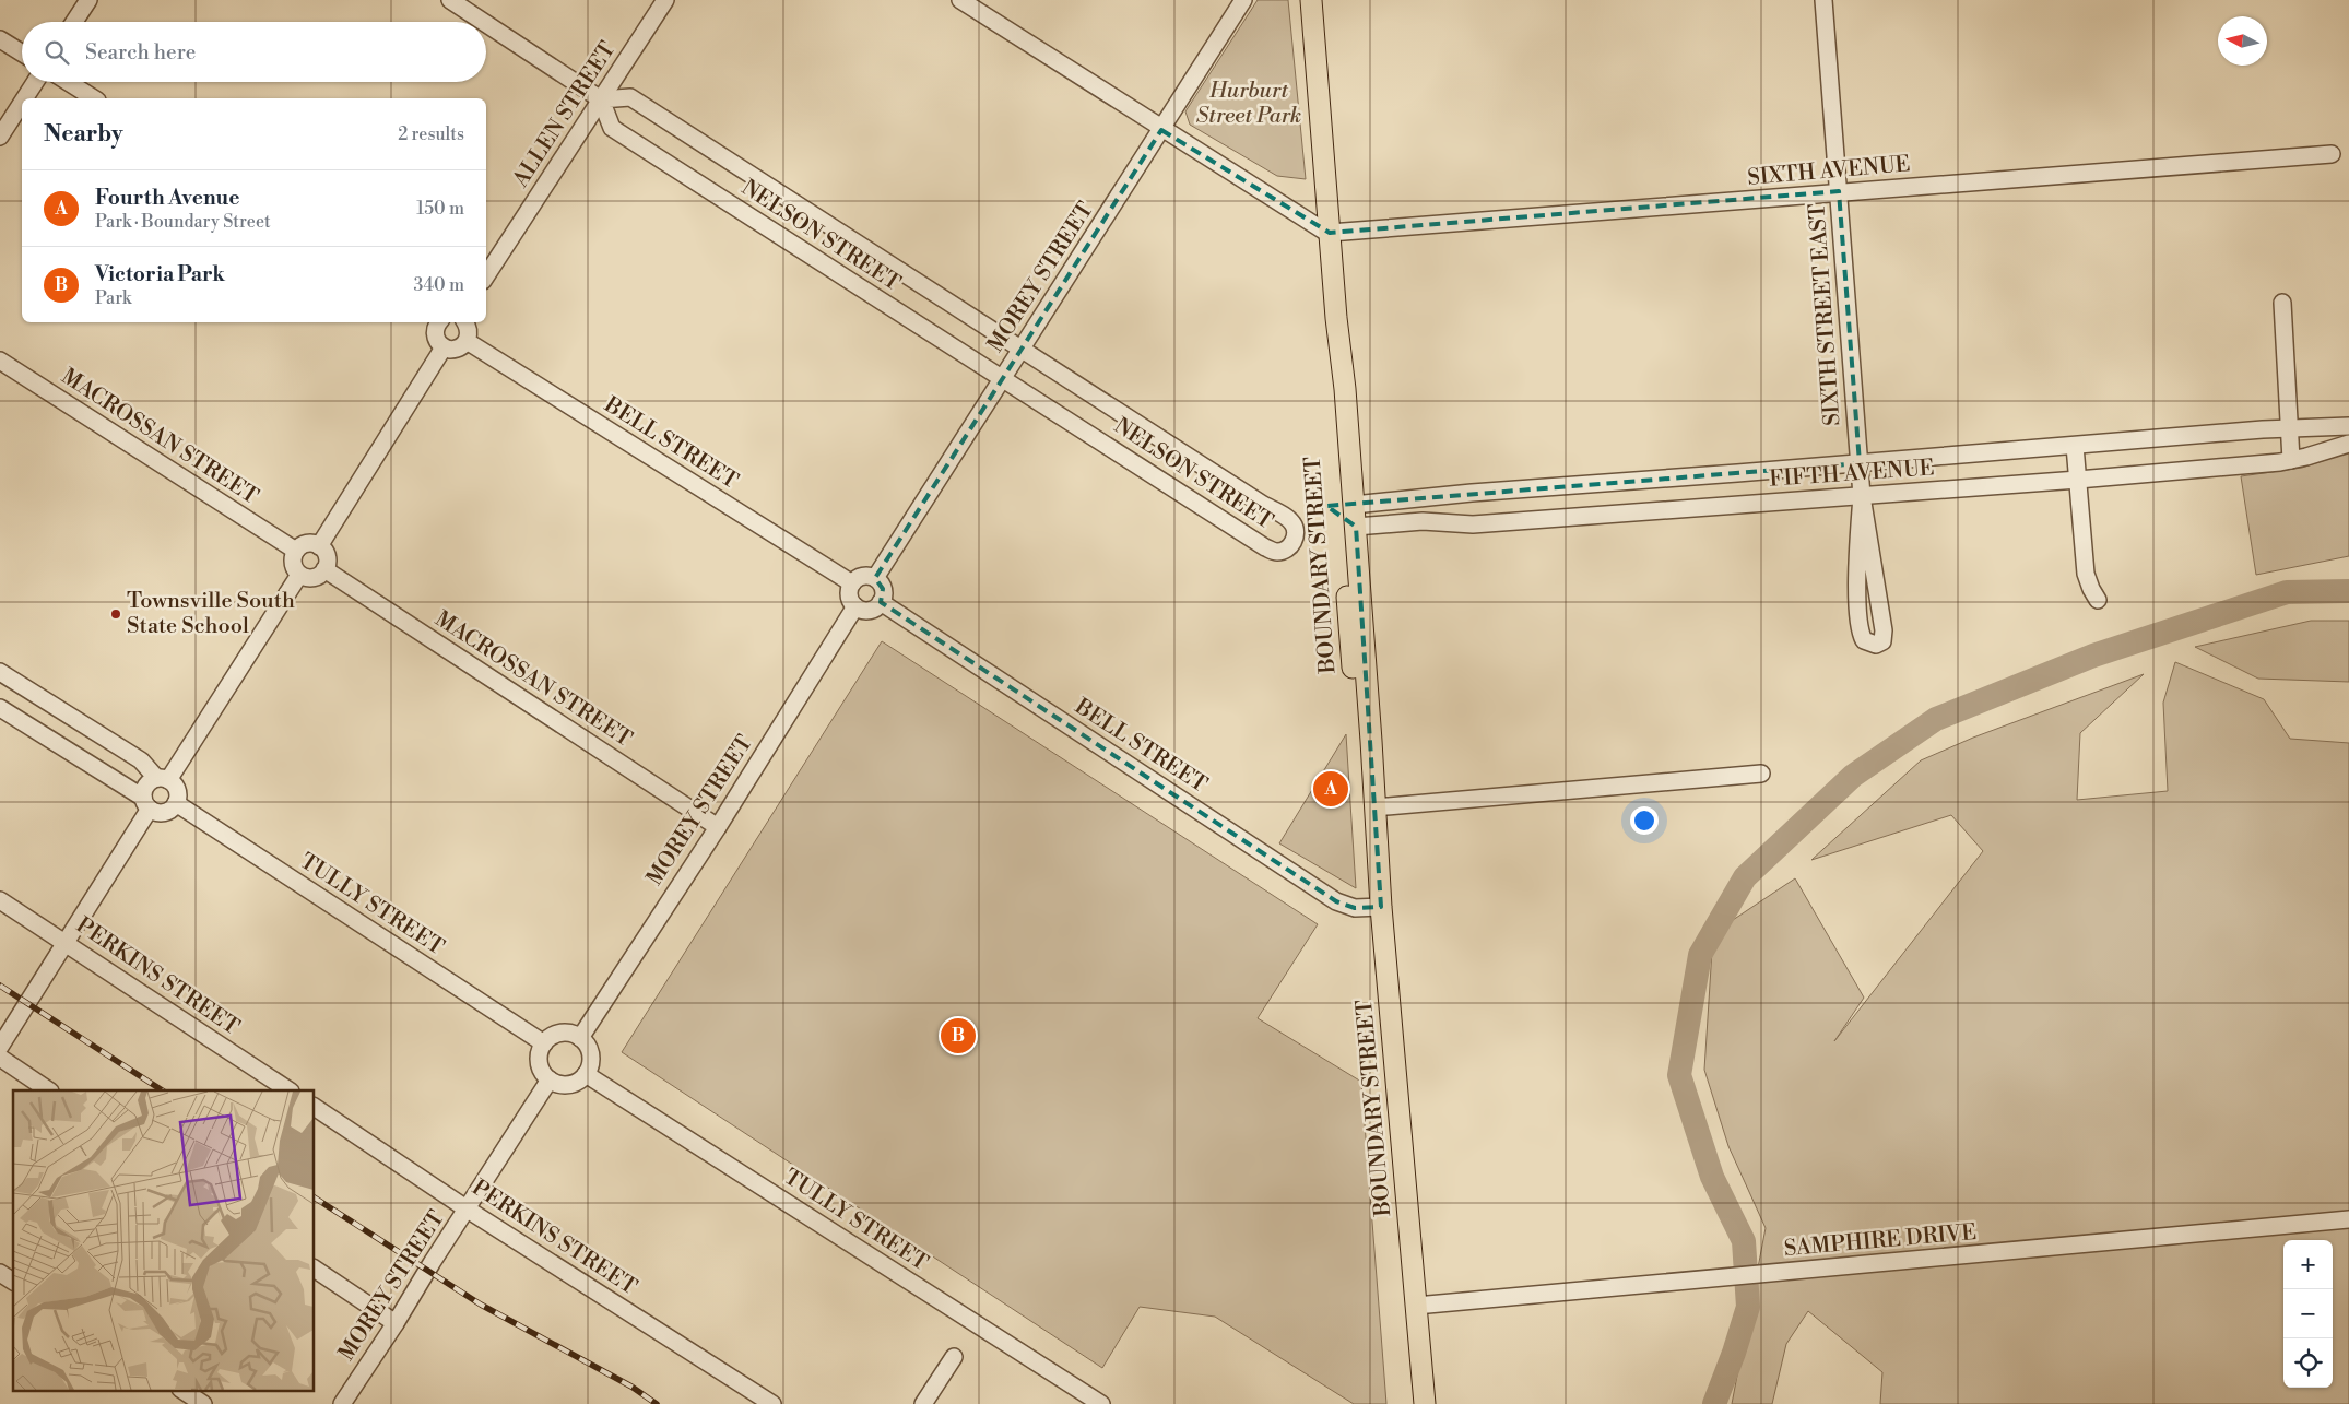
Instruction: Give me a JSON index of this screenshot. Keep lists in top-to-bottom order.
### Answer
{
  "streets": {
    "main road": ["BOUNDARY STREET"],
    "street": [
      "ALLEN STREET",
      "SIXTH AVENUE",
      "NELSON STREET",
      "MOREY STREET",
      "SIXTH STREET EAST",
      "MACROSSAN STREET",
      "BELL STREET",
      "FIFTH AVENUE",
      "TULLY STREET",
      "PERKINS STREET",
      "SAMPHIRE DRIVE"
    ]
  },
  "crossings": [
    ["ALLEN STREET", "NELSON STREET"],
    ["SIXTH AVENUE", "SIXTH STREET EAST"],
    ["SIXTH AVENUE", "BOUNDARY STREET"],
    ["NELSON STREET", "MOREY STREET"],
    ["MOREY STREET", "MACROSSAN STREET"],
    ["MOREY STREET", "BELL STREET"],
    ["MOREY STREET", "TULLY STREET"],
    ["MOREY STREET", "PERKINS STREET"],
    ["SIXTH STREET EAST", "FIFTH AVENUE"],
    ["BELL STREET", "BOUNDARY STREET"],
    ["FIFTH AVENUE", "BOUNDARY STREET"],
    ["BOUNDARY STREET", "SAMPHIRE DRIVE"]
  ],
  "parks": ["Hurburt Street Park"],
  "places": ["Townsville South State School"],
  "north": "left",
  "page": {
    "search": "Search here",
    "heading": ["Nearby", "2 results"],
    "list": [
      {
        "mark": "A",
        "name": "Fourth Avenue",
        "note": "Park · Boundary Street",
        "value": "150 m"
      },
      {
        "mark": "B",
        "name": "Victoria Park",
        "note": "Park",
        "value": "340 m"
      }
    ],
    "pins": ["A", "B"],
    "map_buttons": ["+", "−"]
  }
}
